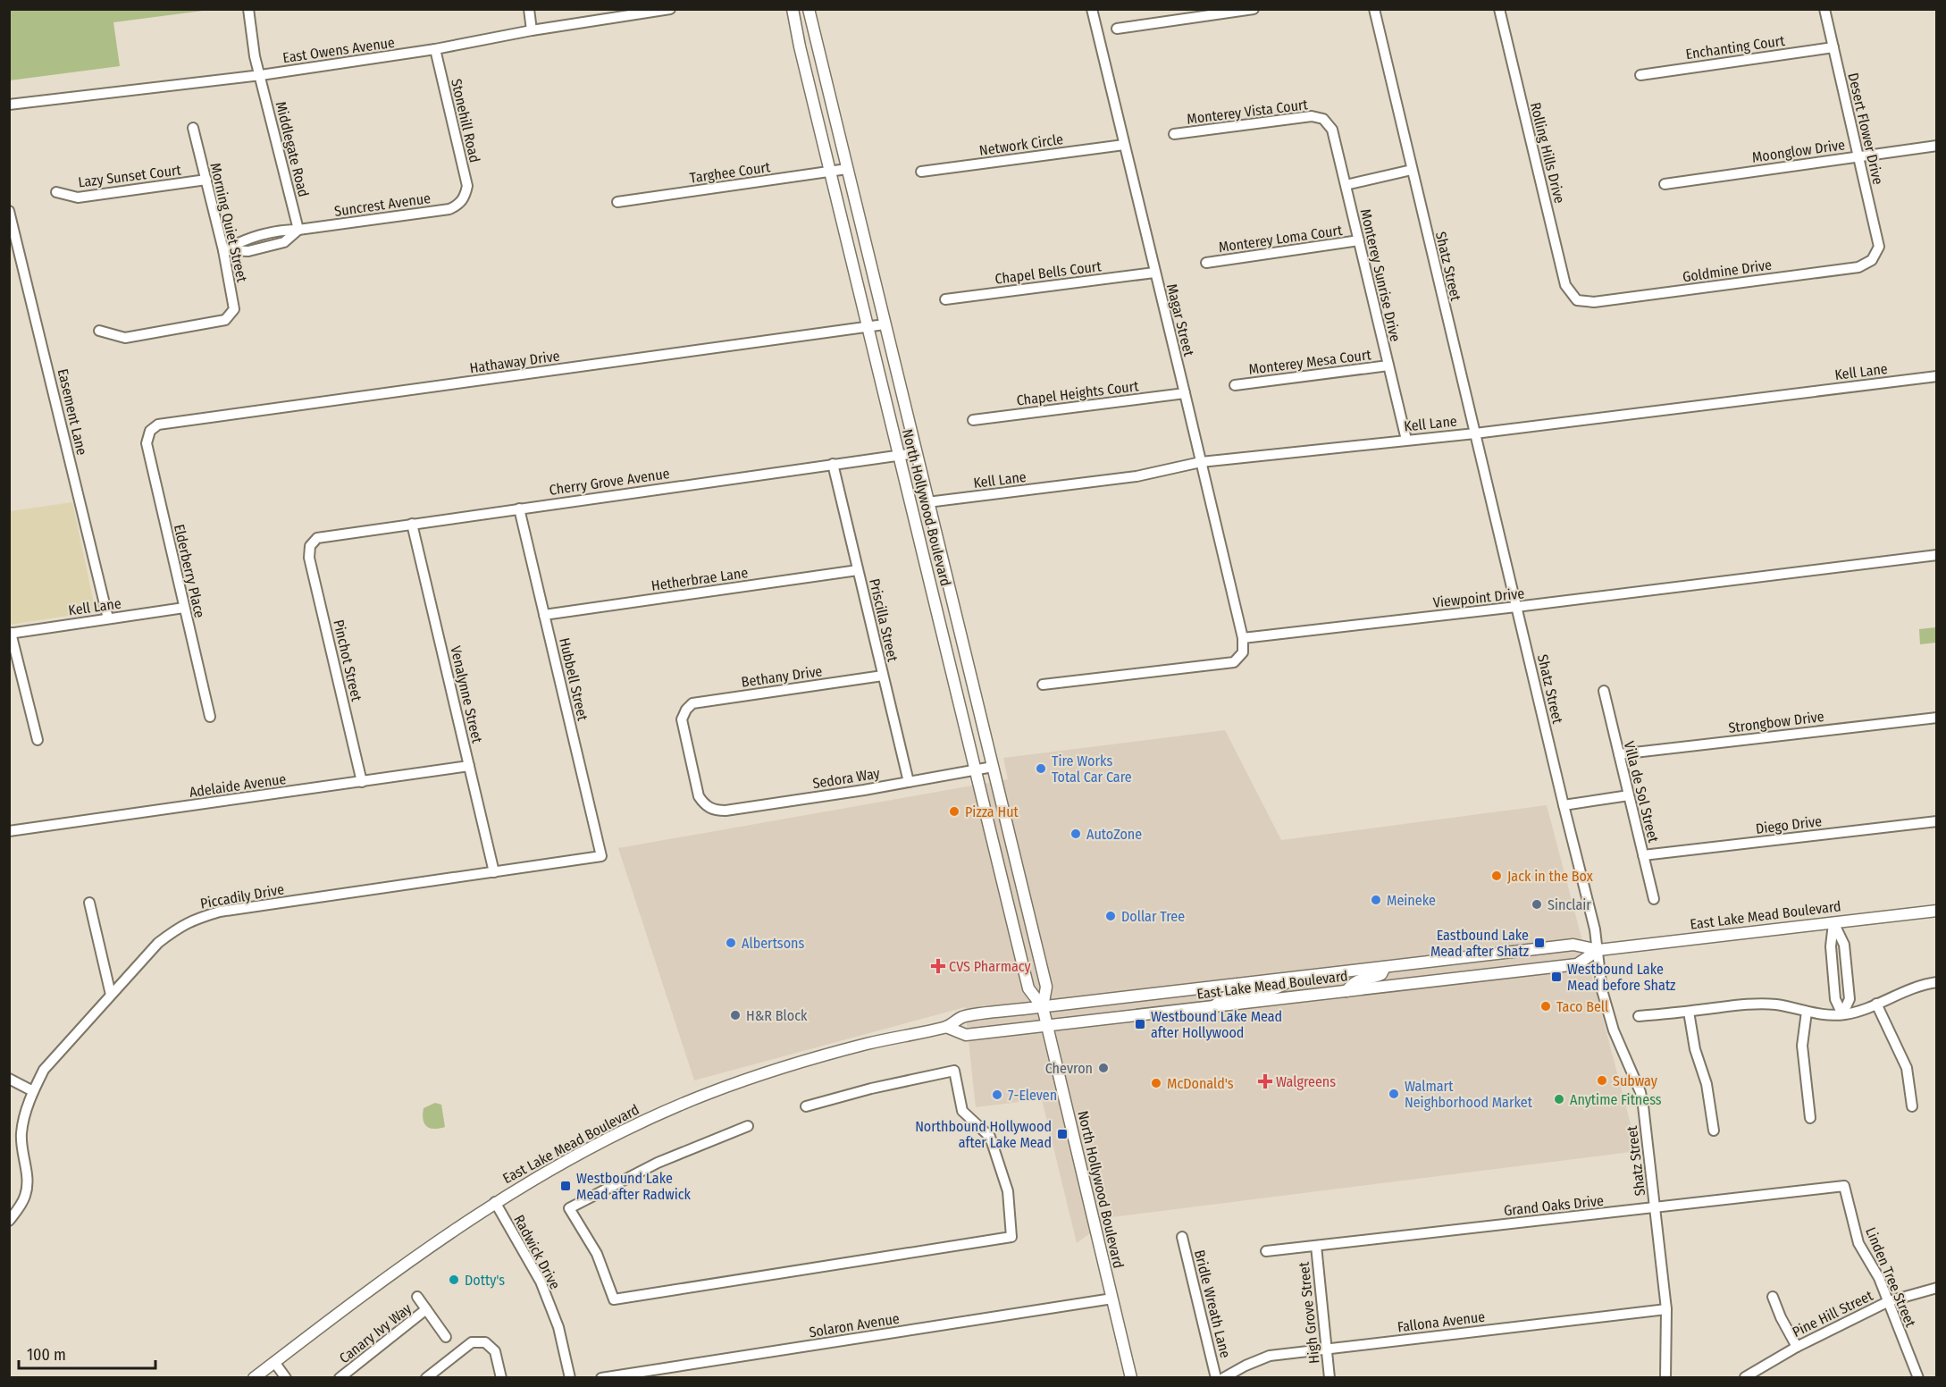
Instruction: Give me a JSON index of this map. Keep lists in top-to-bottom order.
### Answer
{
  "streets": {
    "main road": ["North Hollywood Boulevard", "East Lake Mead Boulevard"],
    "street": [
      "Enchanting Court",
      "East Owens Avenue",
      "Monterey Vista Court",
      "Stonehill Road",
      "Desert Flower Drive",
      "Network Circle",
      "Middlegate Road",
      "Moonglow Drive",
      "Rolling Hills Drive",
      "Targhee Court",
      "Lazy Sunset Court",
      "Suncrest Avenue",
      "Morning Quiet Street",
      "Monterey Loma Court",
      "Shatz Street",
      "Goldmine Drive",
      "Chapel Bells Court",
      "Monterey Sunrise Drive",
      "Magar Street",
      "Hathaway Drive",
      "Monterey Mesa Court",
      "Kell Lane",
      "Chapel Heights Court",
      "Easement Lane",
      "Cherry Grove Avenue",
      "Elderberry Place",
      "Hetherbrae Lane",
      "Viewpoint Drive",
      "Priscilla Street",
      "Pinchot Street",
      "Bethany Drive",
      "Hubbell Street",
      "Venalynne Street",
      "Strongbow Drive",
      "Sedora Way",
      "Adelaide Avenue",
      "Villa de Sol Street",
      "Diego Drive",
      "Piccadily Drive",
      "Grand Oaks Drive",
      "Radwick Drive",
      "Linden Tree Street",
      "Bridle Wreath Lane",
      "High Grove Street",
      "Pine Hill Street",
      "Fallona Avenue",
      "Solaron Avenue",
      "Canary Ivy Way"
    ]
  },
  "crossings": [
    ["Enchanting Court", "Desert Flower Drive"],
    ["East Owens Avenue", "Stonehill Road"],
    ["East Owens Avenue", "Middlegate Road"],
    ["Monterey Vista Court", "Monterey Sunrise Drive"],
    ["Stonehill Road", "Suncrest Avenue"],
    ["Desert Flower Drive", "Moonglow Drive"],
    ["Desert Flower Drive", "Goldmine Drive"],
    ["Network Circle", "Magar Street"],
    ["Middlegate Road", "Suncrest Avenue"],
    ["Rolling Hills Drive", "Goldmine Drive"],
    ["Targhee Court", "North Hollywood Boulevard"],
    ["Lazy Sunset Court", "Morning Quiet Street"],
    ["Suncrest Avenue", "Morning Quiet Street"],
    ["Monterey Loma Court", "Monterey Sunrise Drive"],
    ["Shatz Street", "Kell Lane"],
    ["Shatz Street", "Viewpoint Drive"],
    ["Shatz Street", "East Lake Mead Boulevard"],
    ["Shatz Street", "Grand Oaks Drive"],
    ["Shatz Street", "Fallona Avenue"],
    ["Chapel Bells Court", "Magar Street"],
    ["Monterey Sunrise Drive", "Monterey Mesa Court"],
    ["Monterey Sunrise Drive", "Kell Lane"],
    ["Magar Street", "Kell Lane"],
    ["Magar Street", "Chapel Heights Court"],
    ["Magar Street", "Viewpoint Drive"],
    ["Hathaway Drive", "North Hollywood Boulevard"],
    ["Hathaway Drive", "Elderberry Place"],
    ["Kell Lane", "Easement Lane"],
    ["Kell Lane", "North Hollywood Boulevard"],
    ["Kell Lane", "Elderberry Place"],
    ["Cherry Grove Avenue", "North Hollywood Boulevard"],
    ["Cherry Grove Avenue", "Priscilla Street"],
    ["Cherry Grove Avenue", "Pinchot Street"],
    ["Cherry Grove Avenue", "Hubbell Street"],
    ["Cherry Grove Avenue", "Venalynne Street"],
    ["North Hollywood Boulevard", "Sedora Way"],
    ["North Hollywood Boulevard", "East Lake Mead Boulevard"],
    ["North Hollywood Boulevard", "Solaron Avenue"],
    ["Hetherbrae Lane", "Priscilla Street"],
    ["Hetherbrae Lane", "Hubbell Street"],
    ["Priscilla Street", "Bethany Drive"],
    ["Priscilla Street", "Sedora Way"],
    ["Pinchot Street", "Adelaide Avenue"],
    ["Bethany Drive", "Sedora Way"],
    ["Hubbell Street", "Piccadily Drive"],
    ["Venalynne Street", "Adelaide Avenue"],
    ["Venalynne Street", "Piccadily Drive"],
    ["Strongbow Drive", "Villa de Sol Street"],
    ["Villa de Sol Street", "Diego Drive"],
    ["East Lake Mead Boulevard", "Radwick Drive"],
    ["Grand Oaks Drive", "Linden Tree Street"],
    ["Grand Oaks Drive", "High Grove Street"],
    ["Linden Tree Street", "Pine Hill Street"],
    ["High Grove Street", "Fallona Avenue"]
  ],
  "places": {
    "other": [
      "Tire Works Total Car Care",
      "Pizza Hut",
      "AutoZone",
      "Jack in the Box",
      "Meineke",
      "Sinclair",
      "Dollar Tree",
      "Albertsons",
      "Taco Bell",
      "H&R Block",
      "Chevron",
      "Subway",
      "McDonald's",
      "Walmart Neighborhood Market",
      "7-Eleven",
      "Anytime Fitness",
      "Dotty's"
    ],
    "transit": [
      "Eastbound Lake Mead after Shatz",
      "Westbound Lake Mead before Shatz",
      "Westbound Lake Mead after Hollywood",
      "Northbound Hollywood after Lake Mead",
      "Westbound Lake Mead after Radwick"
    ],
    "health": ["CVS Pharmacy", "Walgreens"]
  },
  "scale_bar": "100 m"
}
